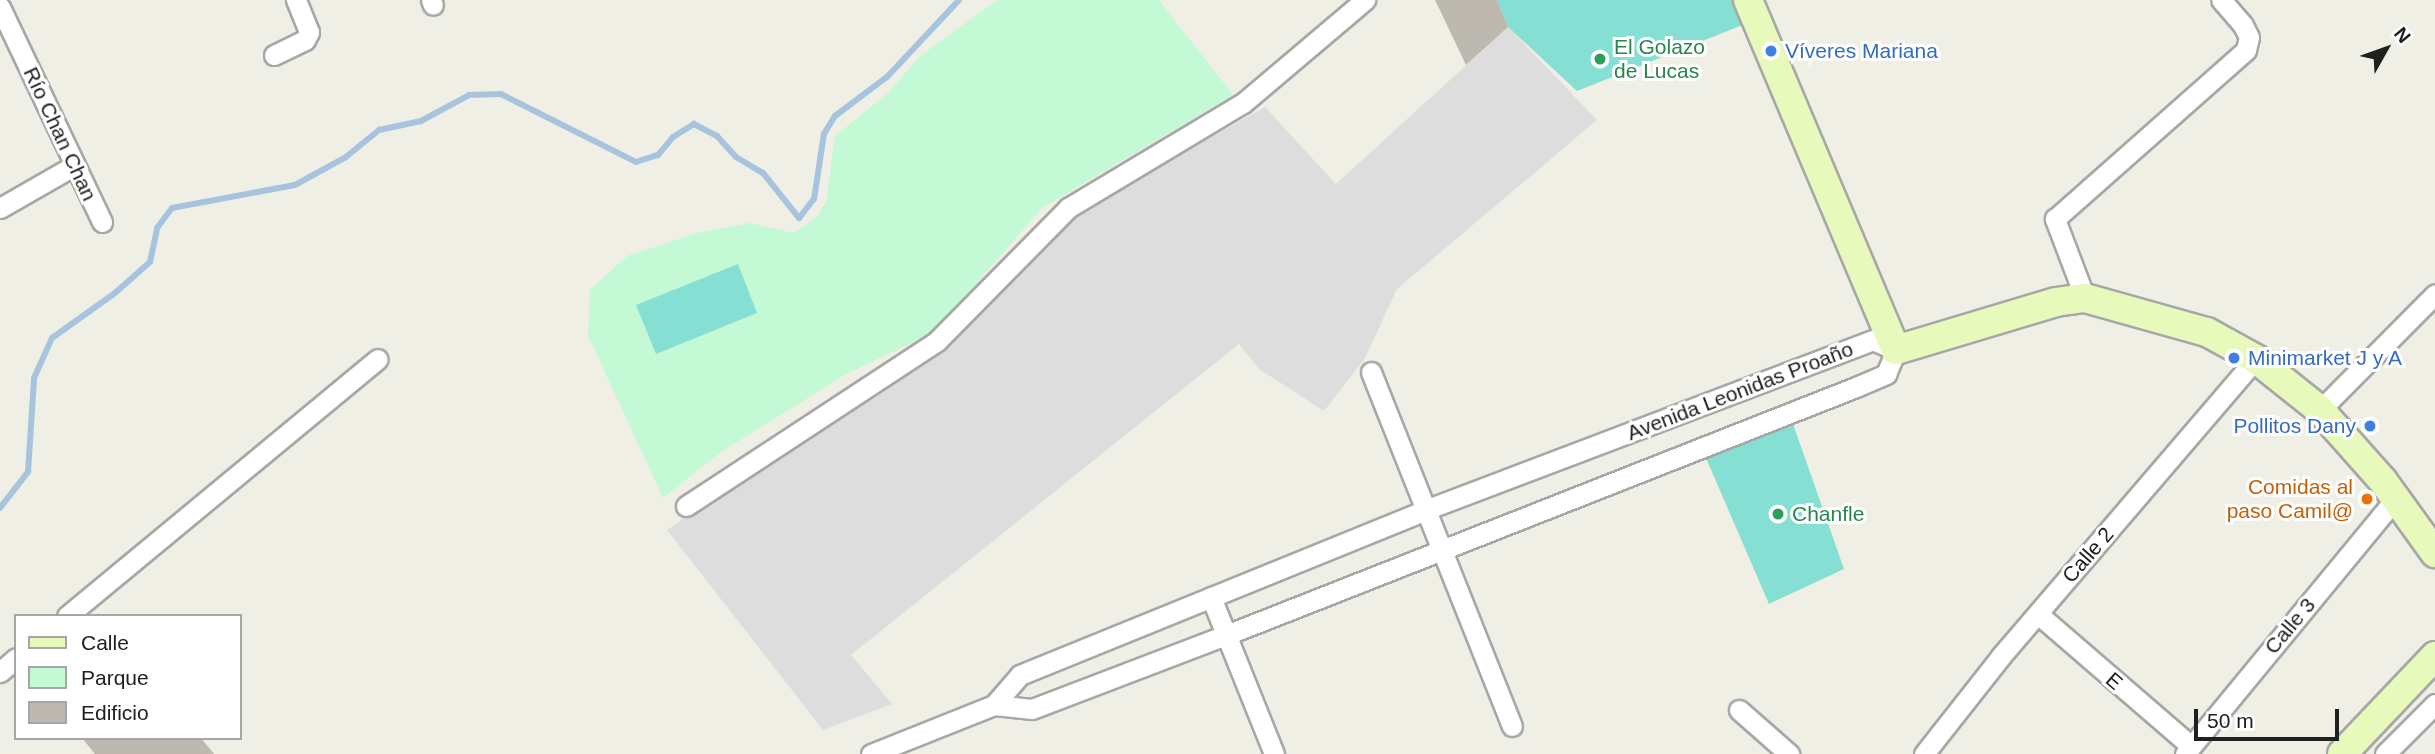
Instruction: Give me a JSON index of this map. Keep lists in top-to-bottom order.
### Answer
{
  "streets": {
    "street": [
      "Río Chan Chan",
      "Avenida Leonidas Proaño",
      "Calle 2",
      "Calle 3",
      "E"
    ]
  },
  "crossings": [
    ["Calle 2", "E"],
    ["Calle 3", "E"]
  ],
  "places": [
    "Víveres Mariana",
    "El Golazo de Lucas",
    "Minimarket J y A",
    "Pollitos Dany",
    "Comidas al paso Camil@",
    "Chanfle"
  ],
  "legend": ["Calle", "Parque", "Edificio"],
  "scale_bar": "50 m",
  "north": "top right"
}
